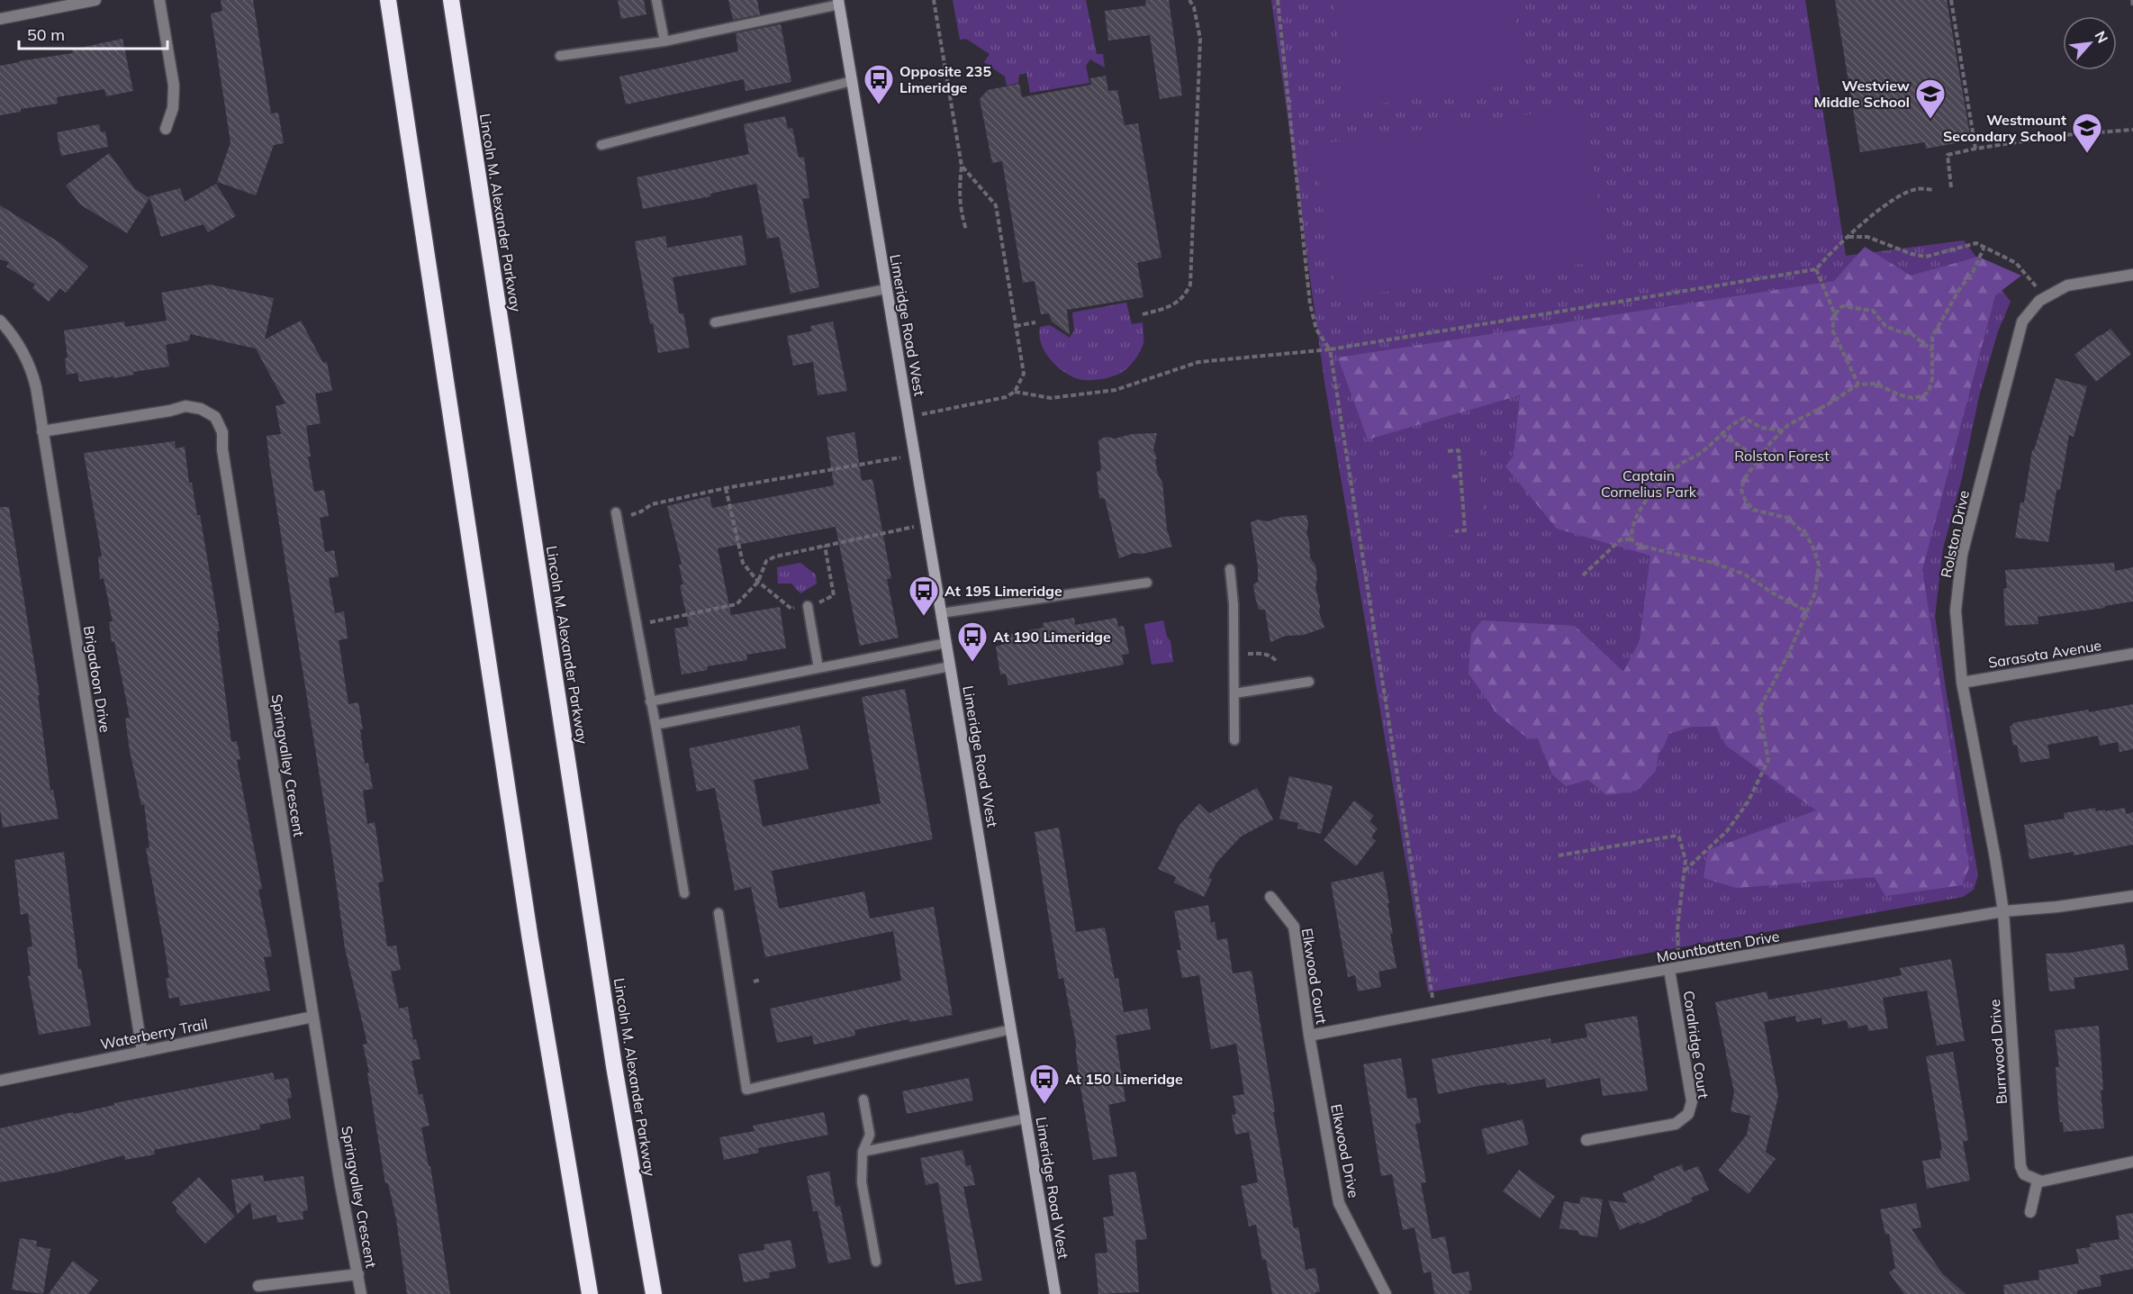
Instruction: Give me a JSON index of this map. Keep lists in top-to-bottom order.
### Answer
{
  "streets": {
    "highway": ["Lincoln M. Alexander Parkway"],
    "street": [
      "Limeridge Road West",
      "Rolston Drive",
      "Sarasota Avenue",
      "Brigadoon Drive",
      "Springvalley Crescent",
      "Mountbatten Drive",
      "Elkwood Court",
      "Waterberry Trail",
      "Coralridge Court",
      "Burrwood Drive",
      "Elkwood Drive"
    ]
  },
  "crossings": [
    ["Rolston Drive", "Sarasota Avenue"],
    ["Rolston Drive", "Mountbatten Drive"],
    ["Rolston Drive", "Burrwood Drive"],
    ["Brigadoon Drive", "Springvalley Crescent"],
    ["Brigadoon Drive", "Waterberry Trail"],
    ["Springvalley Crescent", "Waterberry Trail"],
    ["Mountbatten Drive", "Elkwood Court"],
    ["Mountbatten Drive", "Coralridge Court"],
    ["Mountbatten Drive", "Burrwood Drive"],
    ["Mountbatten Drive", "Elkwood Drive"],
    ["Elkwood Court", "Elkwood Drive"]
  ],
  "parks": ["Rolston Forest", "Captain Cornelius Park"],
  "places": {
    "bus stop": [
      "Opposite 235 Limeridge",
      "At 195 Limeridge",
      "At 190 Limeridge",
      "At 150 Limeridge"
    ],
    "school or university": ["Westview Middle School", "Westmount Secondary School"]
  },
  "scale_bar": "50 m",
  "north": "top right"
}
